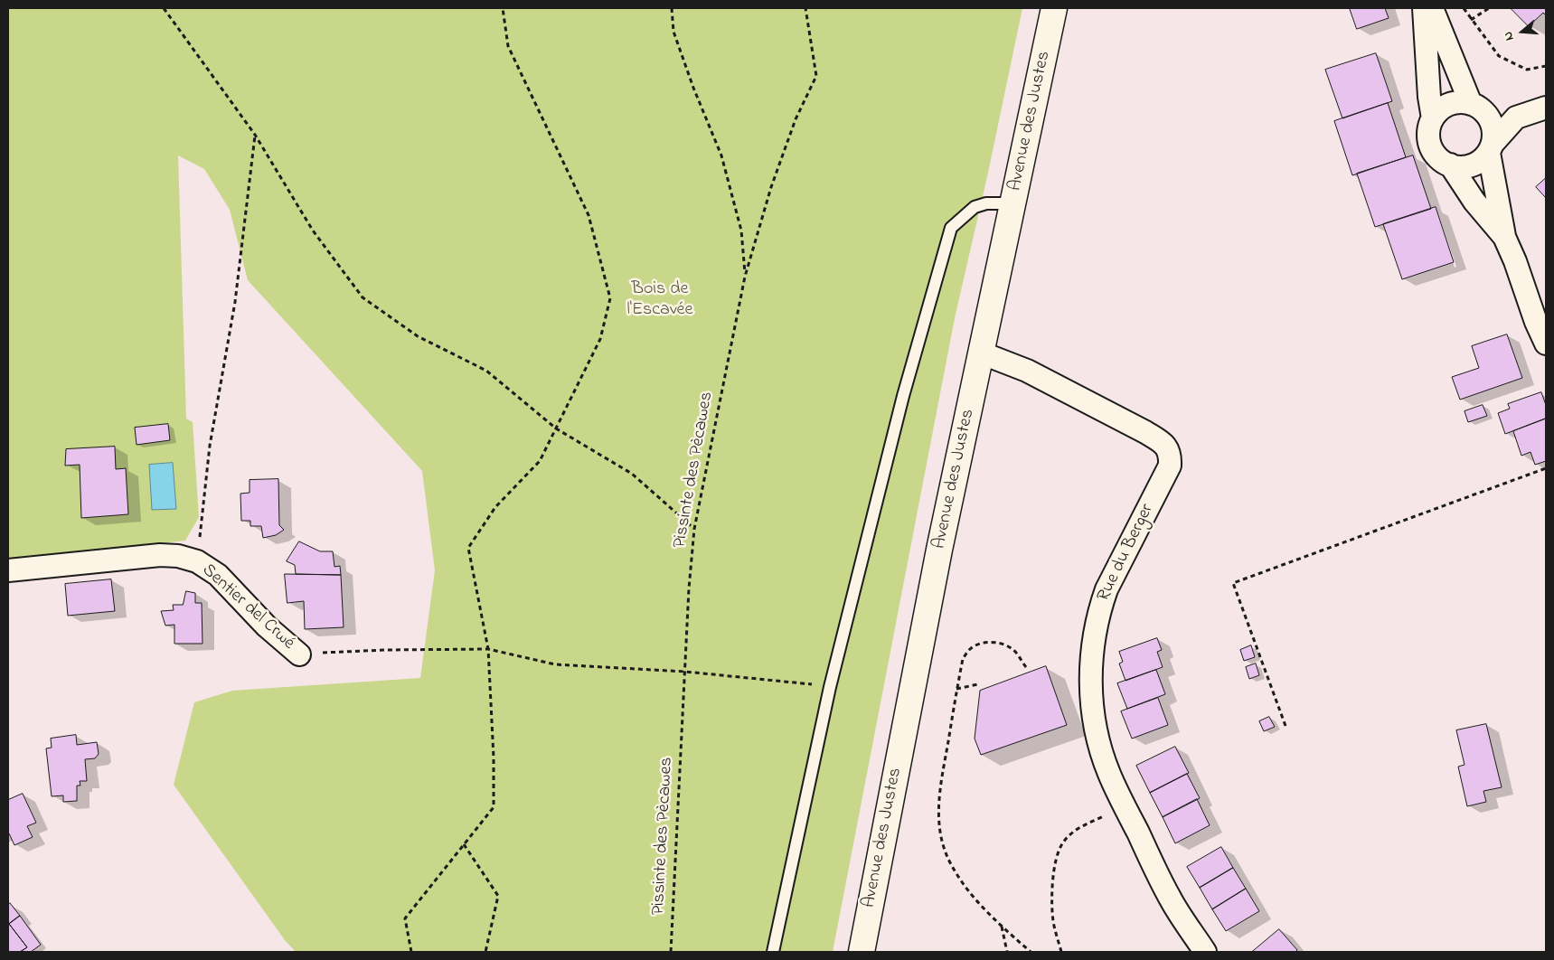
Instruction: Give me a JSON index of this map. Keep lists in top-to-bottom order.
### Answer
{
  "streets": {
    "main road": ["Avenue des Justes"],
    "street": ["Rue du Berger", "Sentier del Crwé"],
    "path": ["Pissinte des Pècawes"]
  },
  "crossings": [
    ["Avenue des Justes", "Rue du Berger"],
    ["Pissinte des Pècawes", "Sentier del Crwé"]
  ],
  "parks": ["Bois de l'Escavée"],
  "north": "left"
}
